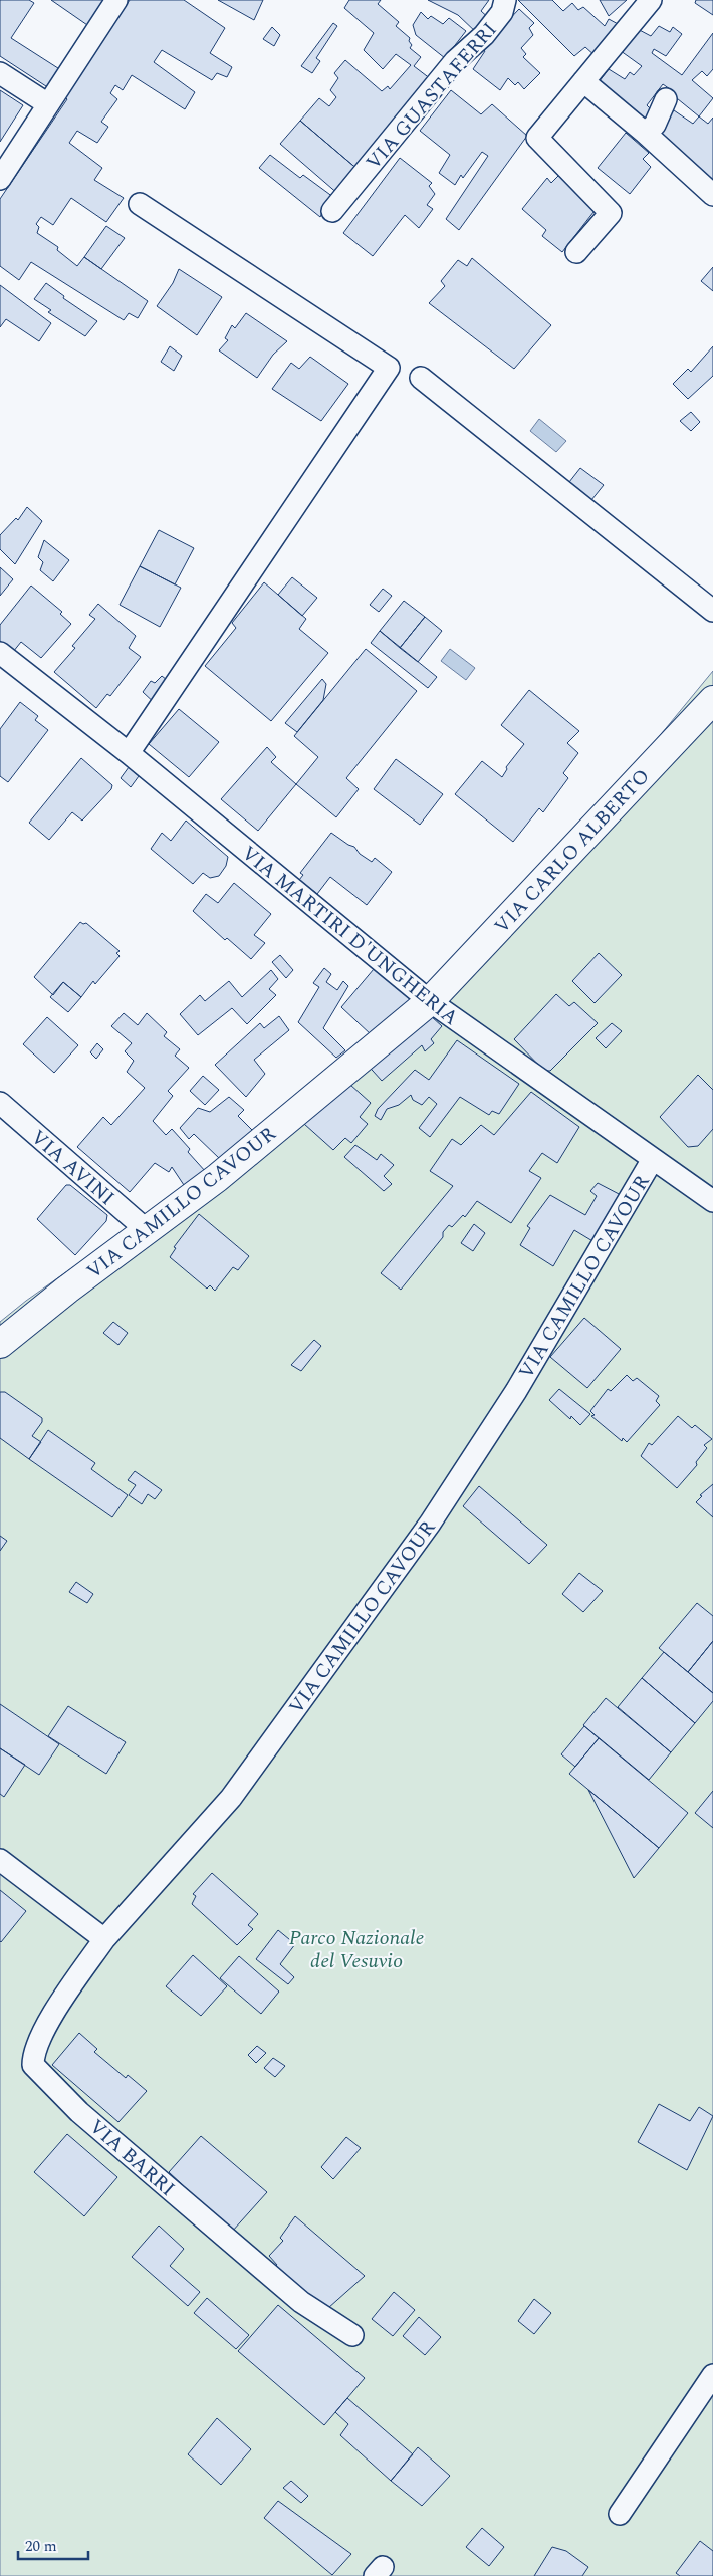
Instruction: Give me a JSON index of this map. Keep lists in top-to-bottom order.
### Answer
{
  "streets": {
    "street": [
      "VIA GUASTAFERRI",
      "VIA CARLO ALBERTO",
      "VIA MARTIRI D'UNGHERIA",
      "VIA AVINI",
      "VIA CAMILLO CAVOUR",
      "VIA BARRI"
    ]
  },
  "crossings": [
    ["VIA CARLO ALBERTO", "VIA MARTIRI D'UNGHERIA"],
    ["VIA CARLO ALBERTO", "VIA CAMILLO CAVOUR"],
    ["VIA MARTIRI D'UNGHERIA", "VIA CAMILLO CAVOUR"],
    ["VIA AVINI", "VIA CAMILLO CAVOUR"],
    ["VIA CAMILLO CAVOUR", "VIA BARRI"]
  ],
  "parks": ["Parco Nazionale del Vesuvio"],
  "scale_bar": "20 m"
}
